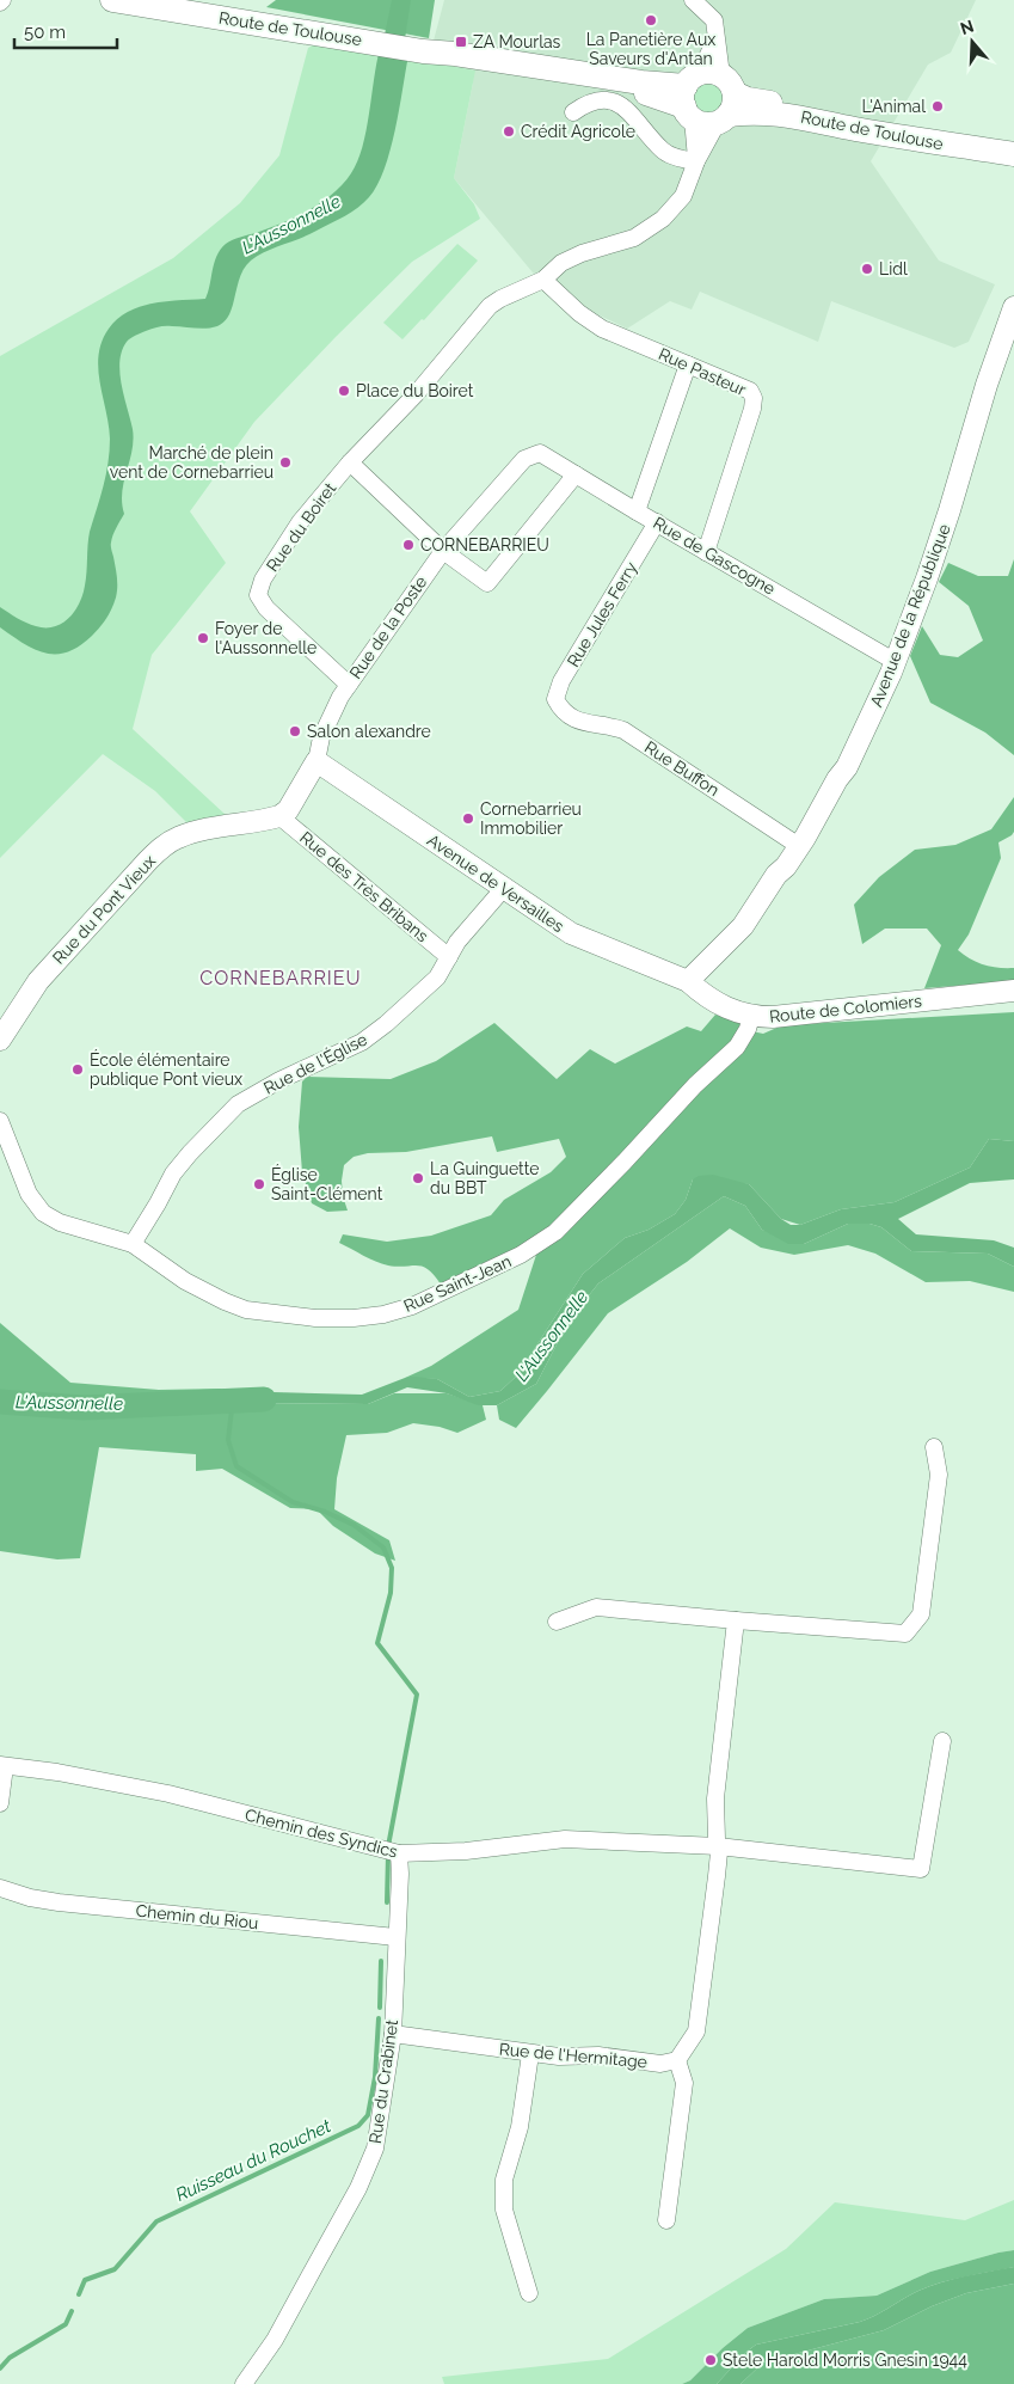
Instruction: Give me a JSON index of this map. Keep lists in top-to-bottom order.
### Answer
{
  "streets": {
    "main road": ["Route de Toulouse"],
    "street": [
      "Rue Pasteur",
      "Rue du Boiret",
      "Rue de Gascogne",
      "Rue Jules Ferry",
      "Avenue de la République",
      "Rue de la Poste",
      "Rue Buffon",
      "Avenue de Versailles",
      "Rue des Très Bribans",
      "Rue du Pont Vieux",
      "Route de Colomiers",
      "Rue de l'Église",
      "Rue Saint-Jean",
      "Chemin des Syndics",
      "Chemin du Riou",
      "Rue de l'Hermitage",
      "Rue du Crabinet"
    ]
  },
  "crossings": [
    ["Rue Pasteur", "Rue de Gascogne"],
    ["Rue du Boiret", "Rue de la Poste"],
    ["Rue de Gascogne", "Rue Jules Ferry"],
    ["Rue de Gascogne", "Avenue de la République"],
    ["Rue de Gascogne", "Rue de la Poste"],
    ["Rue Jules Ferry", "Rue Buffon"],
    ["Avenue de la République", "Rue Buffon"],
    ["Avenue de la République", "Avenue de Versailles"],
    ["Avenue de la République", "Route de Colomiers"],
    ["Rue de la Poste", "Avenue de Versailles"],
    ["Avenue de Versailles", "Route de Colomiers"],
    ["Avenue de Versailles", "Rue de l'Église"],
    ["Rue des Très Bribans", "Rue du Pont Vieux"],
    ["Rue des Très Bribans", "Rue de l'Église"],
    ["Route de Colomiers", "Rue Saint-Jean"],
    ["Rue de l'Église", "Rue Saint-Jean"],
    ["Chemin des Syndics", "Rue du Crabinet"],
    ["Chemin du Riou", "Rue du Crabinet"],
    ["Rue de l'Hermitage", "Rue du Crabinet"]
  ],
  "districts": ["CORNEBARRIEU"],
  "water": ["L'Aussonnelle", "Ruisseau du Rouchet"],
  "places": {
    "other": [
      "La Panetière Aux Saveurs d'Antan",
      "L'Animal",
      "Crédit Agricole",
      "Lidl",
      "Place du Boiret",
      "Marché de plein vent de Cornebarrieu",
      "CORNEBARRIEU",
      "Foyer de l'Aussonnelle",
      "Salon alexandre",
      "Cornebarrieu Immobilier",
      "École élémentaire publique Pont vieux",
      "La Guinguette du BBT",
      "Église Saint-Clément",
      "Stele Harold Morris Gnesin 1944"
    ],
    "transit": ["ZA Mourlas"]
  },
  "scale_bar": "50 m",
  "north": "top"
}
